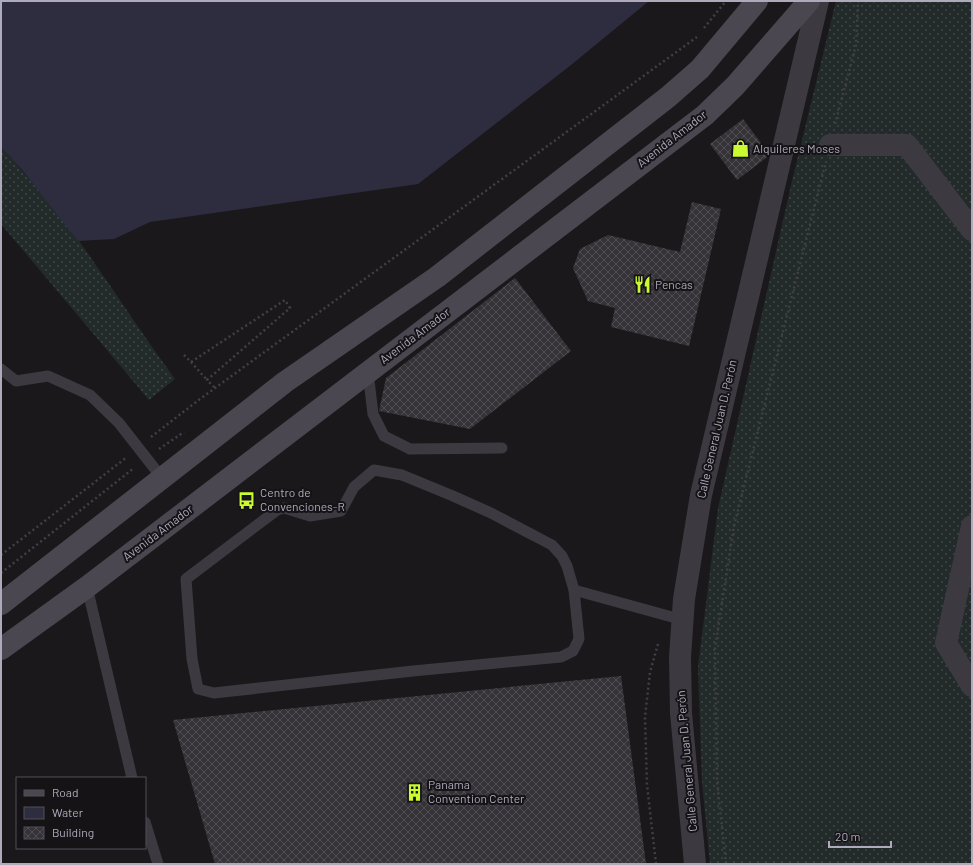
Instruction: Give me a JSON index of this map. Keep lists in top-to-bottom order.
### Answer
{
  "streets": {
    "main road": ["Avenida Amador"],
    "street": ["Calle General Juan D. Perón"]
  },
  "places": {
    "shop": ["Alquileres Moses"],
    "restaurant": ["Pencas"],
    "bus stop": ["Centro de Convenciones-R"],
    "building": ["Panama Convention Center"]
  },
  "legend": ["Road", "Water", "Building"],
  "scale_bar": "20 m"
}
